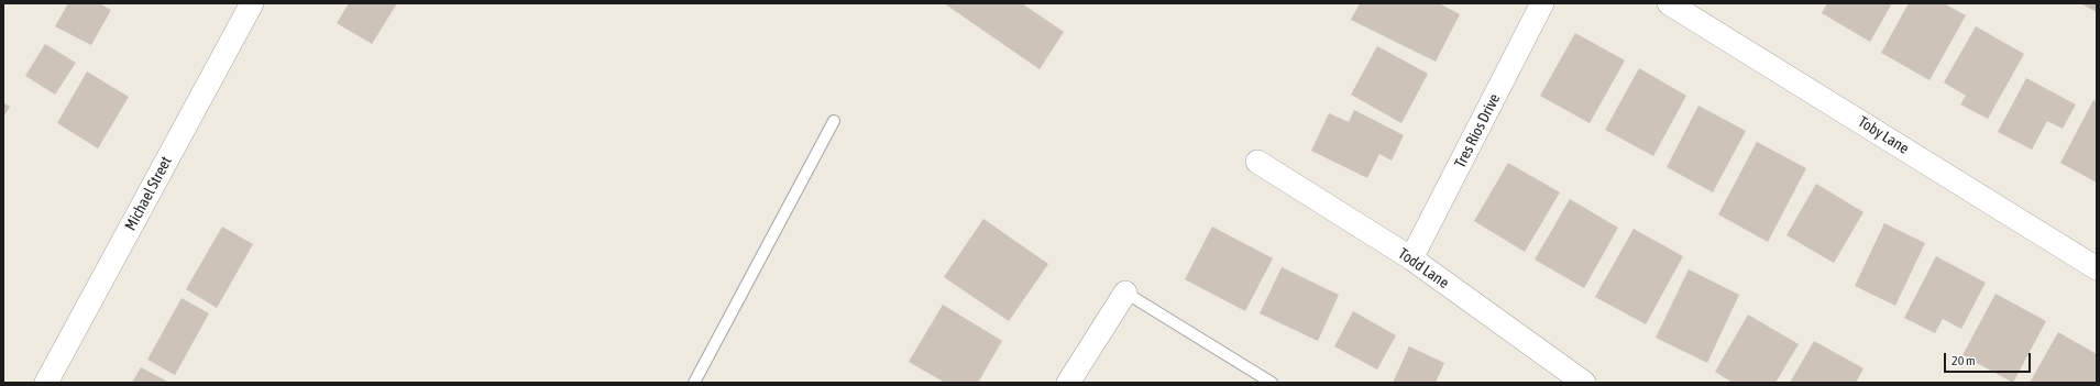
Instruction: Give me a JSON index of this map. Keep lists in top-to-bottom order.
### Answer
{
  "streets": {
    "street": [
      "Tres Rios Drive",
      "Toby Lane",
      "Michael Street",
      "Todd Lane"
    ]
  },
  "crossings": [
    ["Tres Rios Drive", "Todd Lane"]
  ],
  "scale_bar": "20 m"
}
